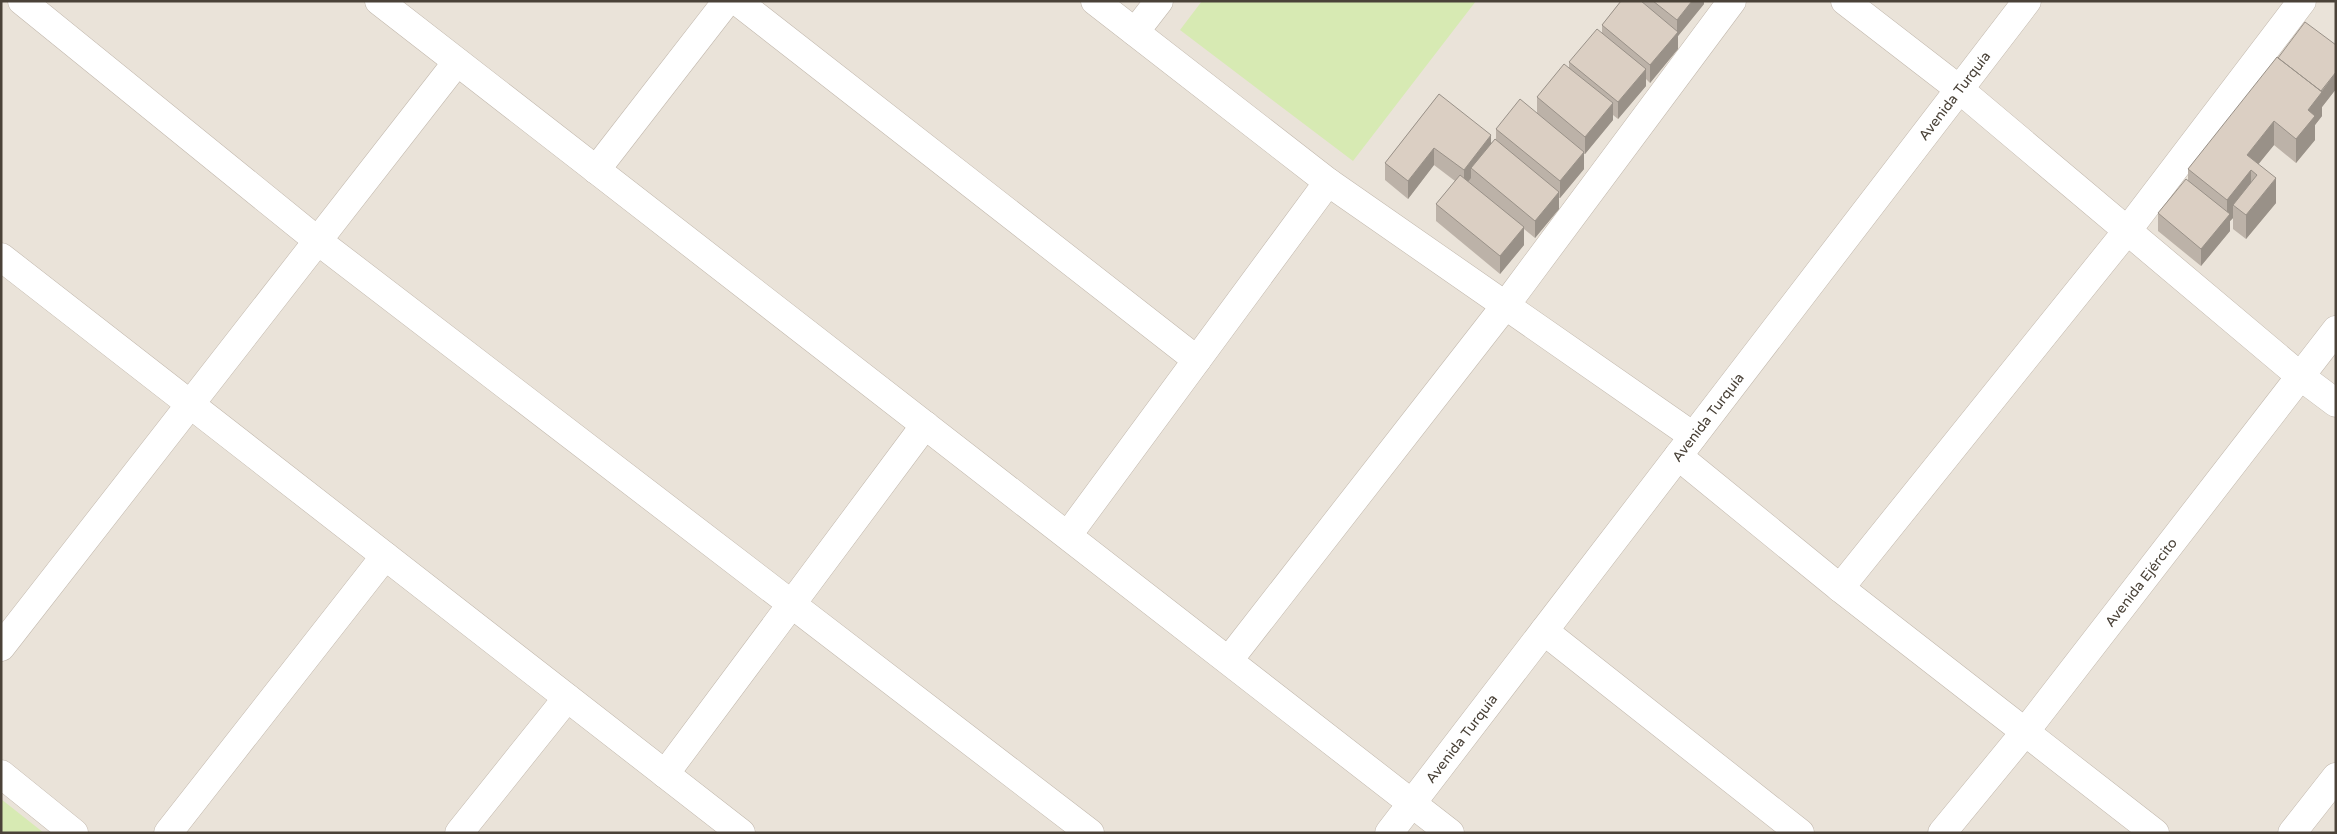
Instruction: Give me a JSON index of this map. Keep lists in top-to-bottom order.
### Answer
{
  "streets": {
    "street": ["Avenida Turquía", "Avenida Ejército"]
  }
}
